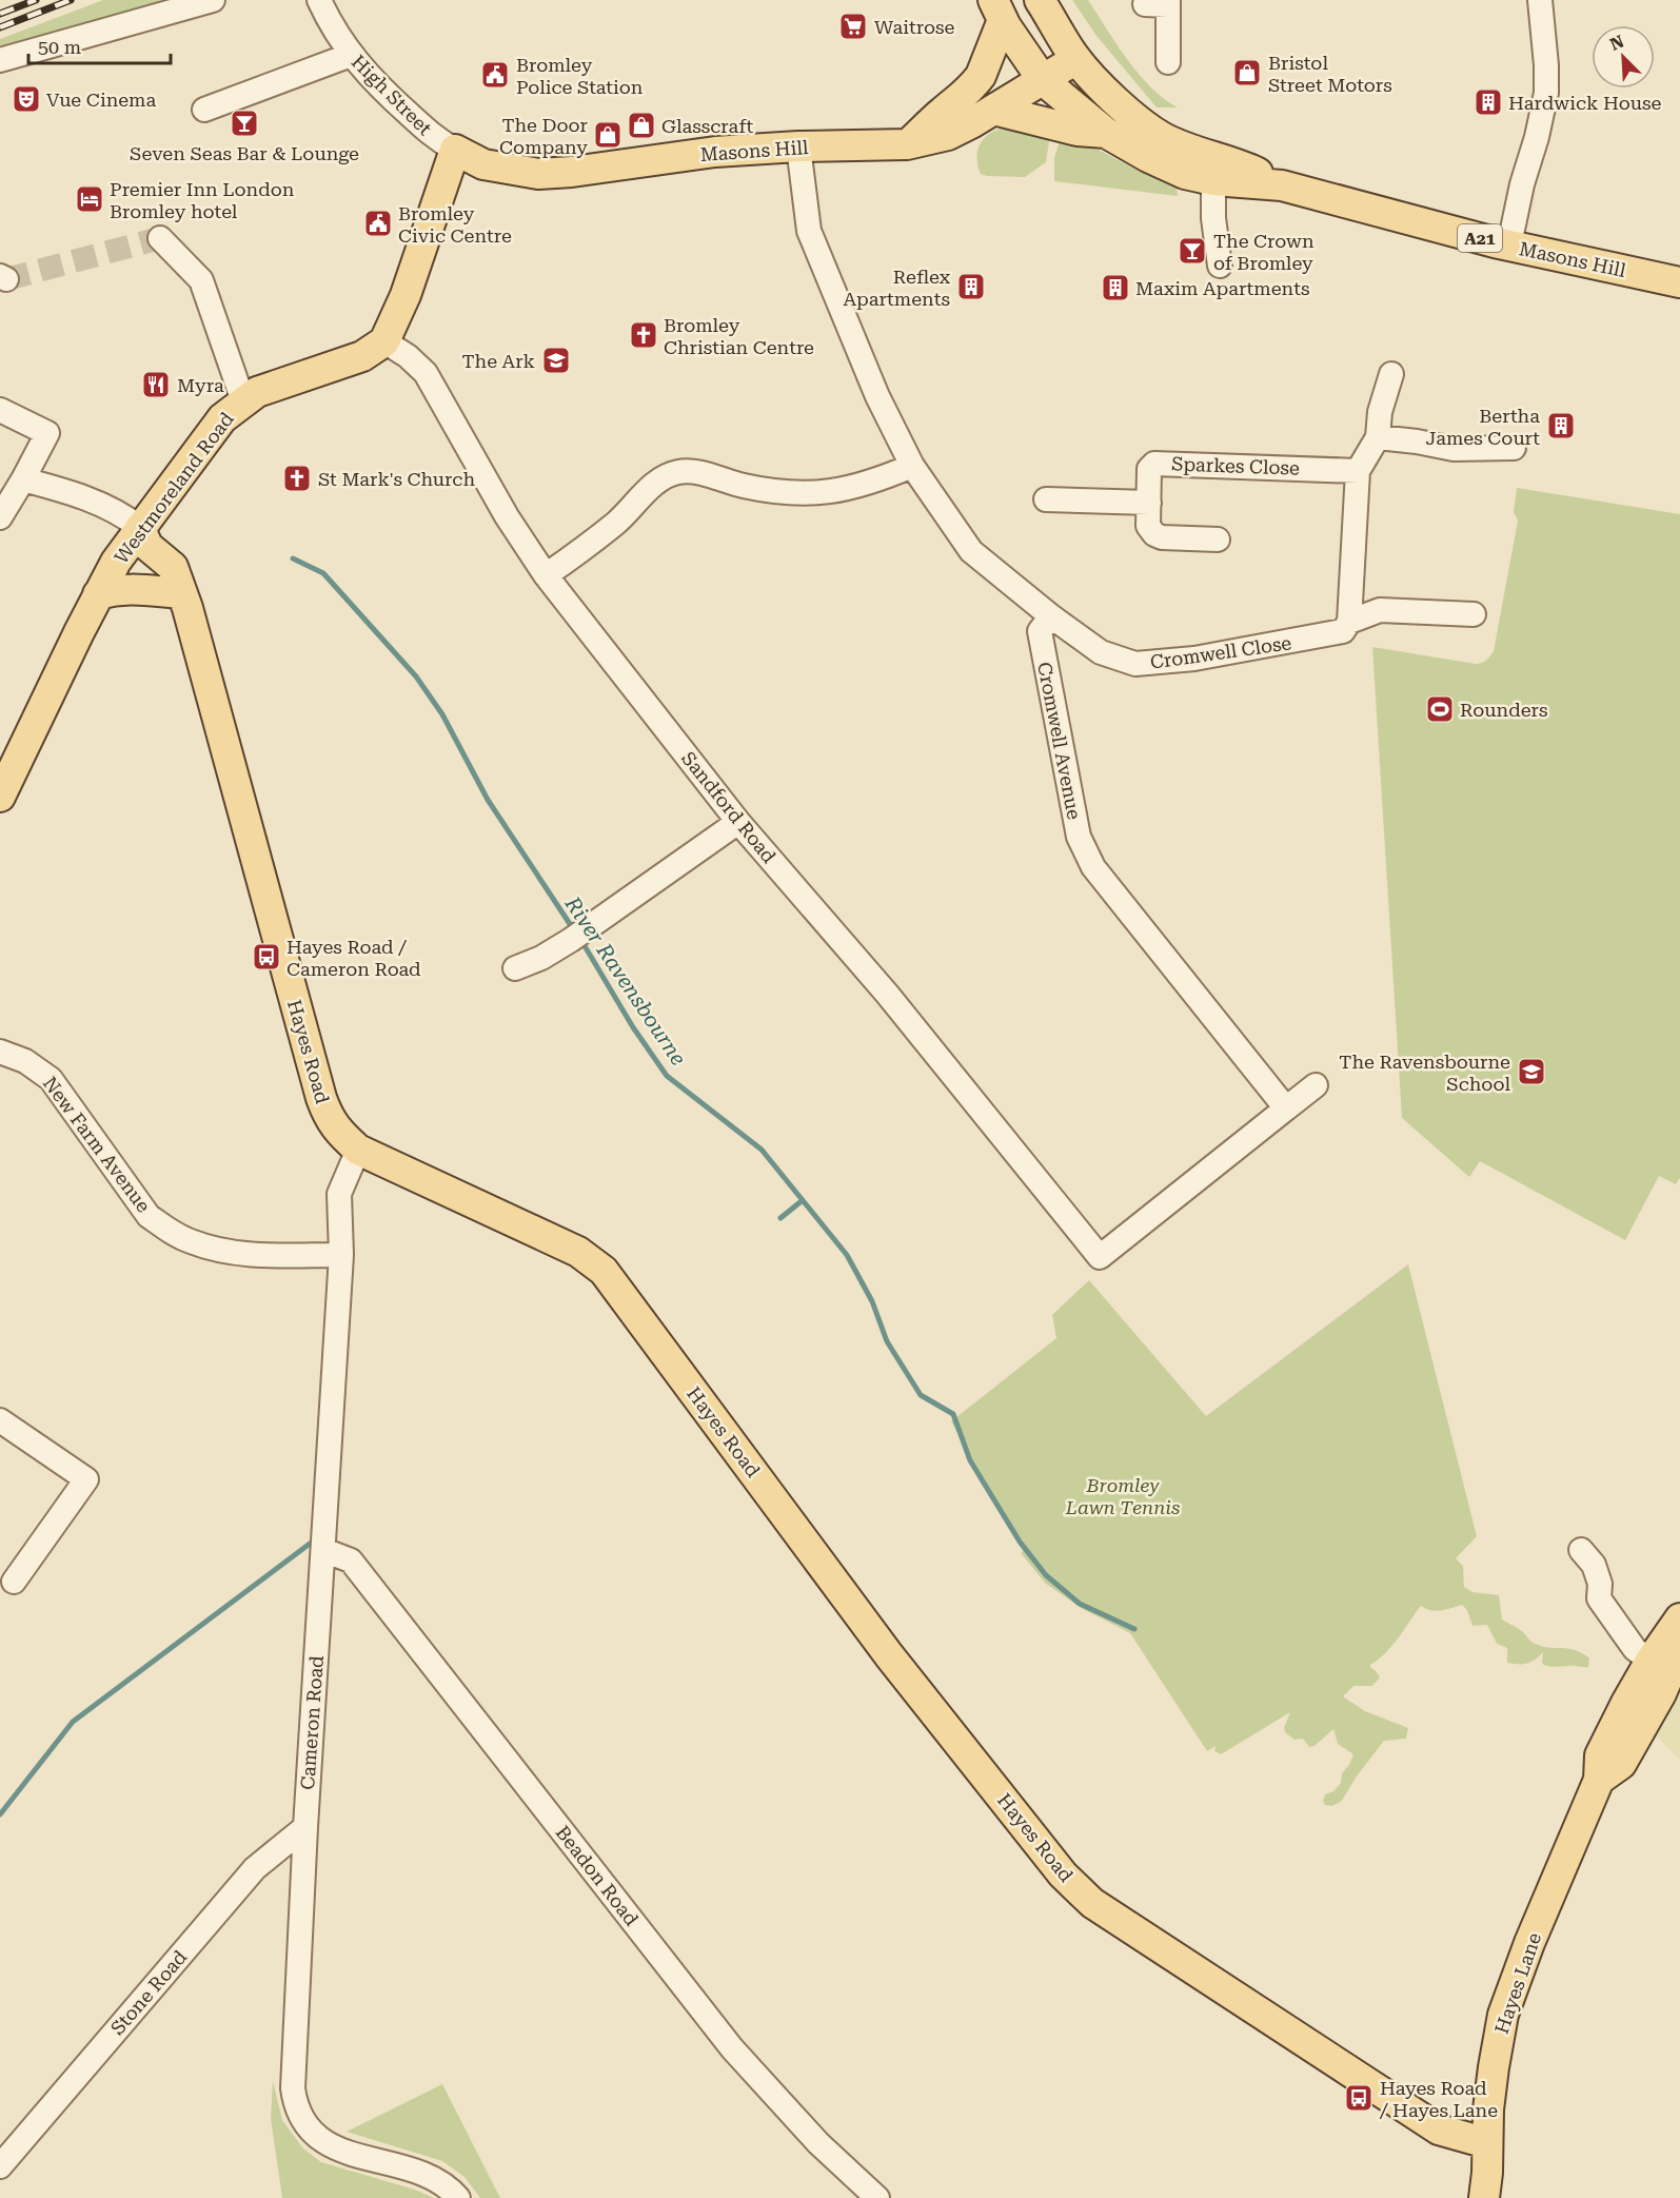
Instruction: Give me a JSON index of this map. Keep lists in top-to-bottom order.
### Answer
{
  "streets": {
    "main road": [
      "Masons Hill",
      "A21",
      "Westmoreland Road",
      "Hayes Road",
      "Hayes Lane"
    ],
    "street": [
      "High Street",
      "Sparkes Close",
      "Cromwell Close",
      "Cromwell Avenue",
      "Sandford Road",
      "New Farm Avenue",
      "Cameron Road",
      "Beadon Road",
      "Stone Road"
    ]
  },
  "crossings": [
    ["High Street", "Masons Hill"],
    ["Masons Hill", "A21"],
    ["Westmoreland Road", "Sandford Road"],
    ["Westmoreland Road", "Hayes Road"],
    ["Cromwell Close", "Cromwell Avenue"],
    ["Cromwell Avenue", "Sandford Road"],
    ["Hayes Road", "Cameron Road"],
    ["Hayes Road", "Hayes Lane"],
    ["New Farm Avenue", "Cameron Road"],
    ["Cameron Road", "Beadon Road"],
    ["Cameron Road", "Stone Road"]
  ],
  "water": ["River Ravensbourne"],
  "parks": ["Bromley Lawn Tennis"],
  "places": {
    "supermarket": ["Waitrose"],
    "shop": ["Bristol Street Motors", "Glasscraft", "The Door Company"],
    "public building": ["Bromley Police Station", "Bromley Civic Centre"],
    "theatre": ["Vue Cinema"],
    "building": [
      "Hardwick House",
      "Reflex Apartments",
      "Maxim Apartments",
      "Bertha James Court"
    ],
    "bar": ["Seven Seas Bar & Lounge", "The Crown of Bromley"],
    "hotel": ["Premier Inn London Bromley hotel"],
    "church": ["Bromley Christian Centre", "St Mark's Church"],
    "school or university": ["The Ark", "The Ravensbourne School"],
    "restaurant": ["Myra"],
    "sports": ["Rounders"],
    "bus stop": ["Hayes Road / Cameron Road", "Hayes Road / Hayes Lane"]
  },
  "scale_bar": "50 m",
  "north": "top left"
}
